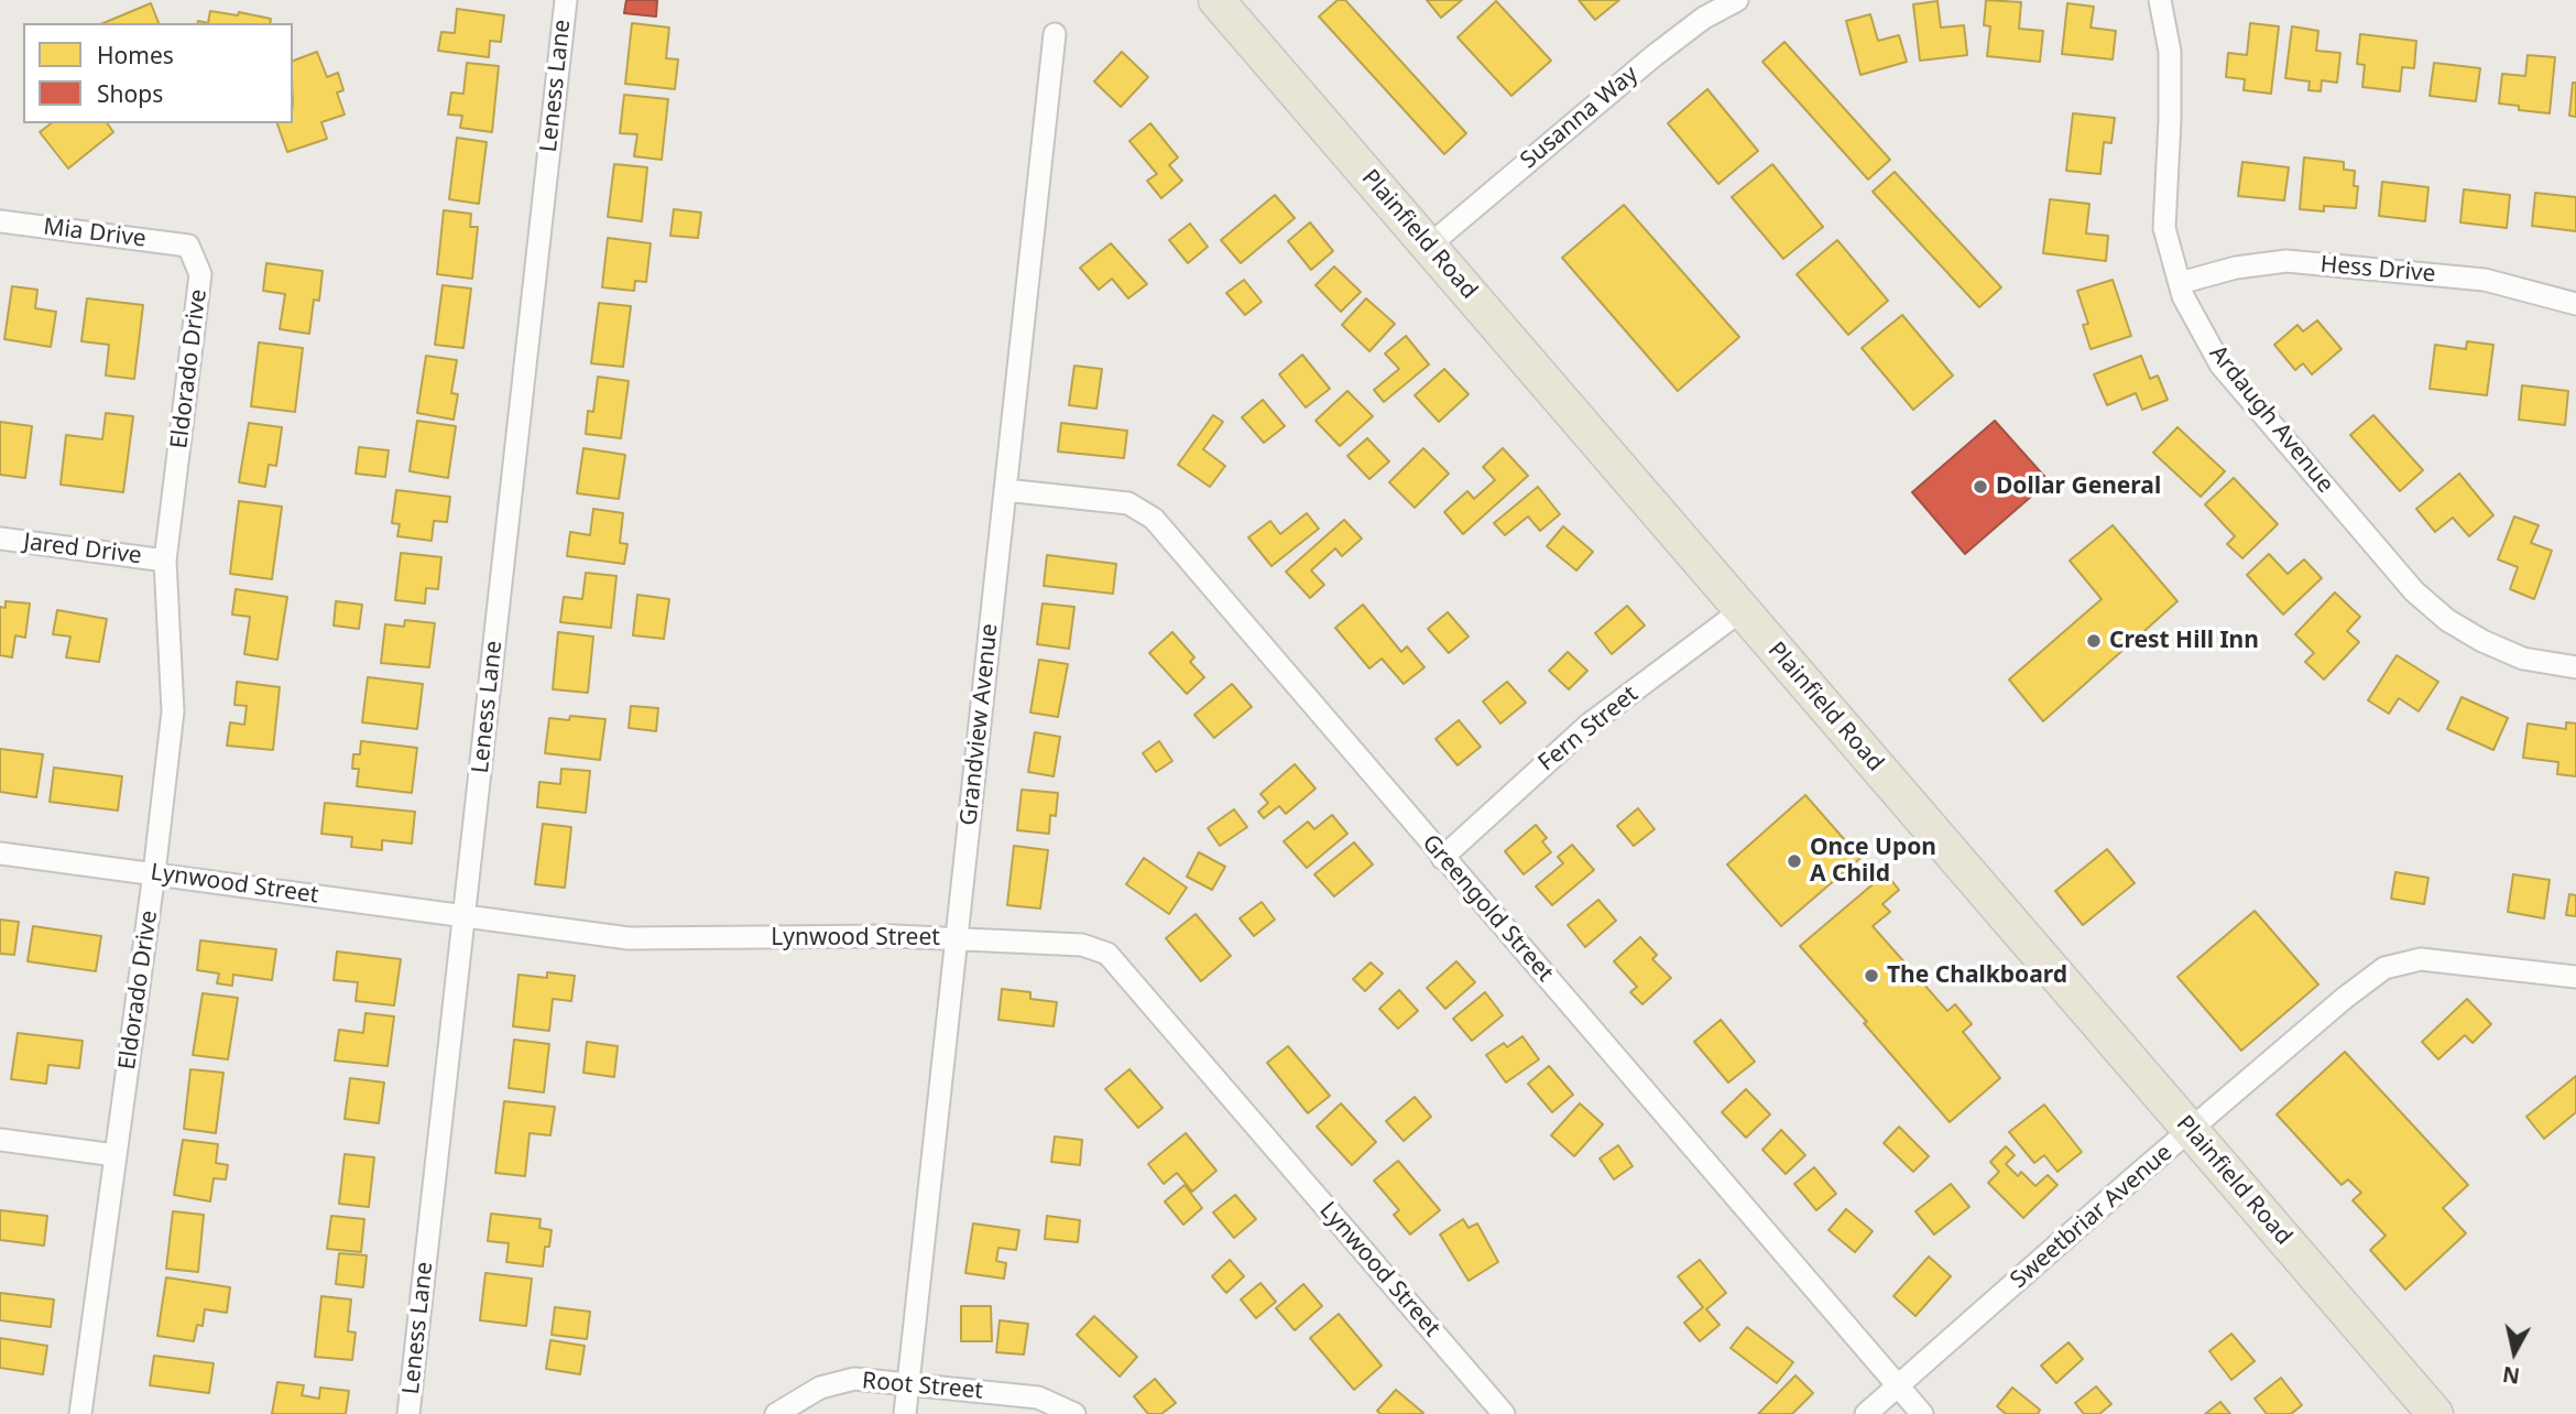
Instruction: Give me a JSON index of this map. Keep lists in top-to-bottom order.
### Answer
{
  "streets": {
    "main road": ["Plainfield Road"],
    "street": [
      "Leness Lane",
      "Susanna Way",
      "Mia Drive",
      "Hess Drive",
      "Eldorado Drive",
      "Ardaugh Avenue",
      "Jared Drive",
      "Grandview Avenue",
      "Fern Street",
      "Lynwood Street",
      "Greengold Street",
      "Sweetbriar Avenue",
      "Root Street"
    ]
  },
  "crossings": [
    ["Leness Lane", "Lynwood Street"],
    ["Susanna Way", "Plainfield Road"],
    ["Mia Drive", "Eldorado Drive"],
    ["Plainfield Road", "Fern Street"],
    ["Plainfield Road", "Sweetbriar Avenue"],
    ["Hess Drive", "Ardaugh Avenue"],
    ["Eldorado Drive", "Jared Drive"],
    ["Eldorado Drive", "Lynwood Street"],
    ["Grandview Avenue", "Lynwood Street"],
    ["Grandview Avenue", "Greengold Street"],
    ["Grandview Avenue", "Root Street"],
    ["Fern Street", "Greengold Street"],
    ["Greengold Street", "Sweetbriar Avenue"]
  ],
  "places": [
    "Dollar General",
    "Crest Hill Inn",
    "Once Upon A Child",
    "The Chalkboard"
  ],
  "legend": ["Homes", "Shops"],
  "north": "bottom"
}
